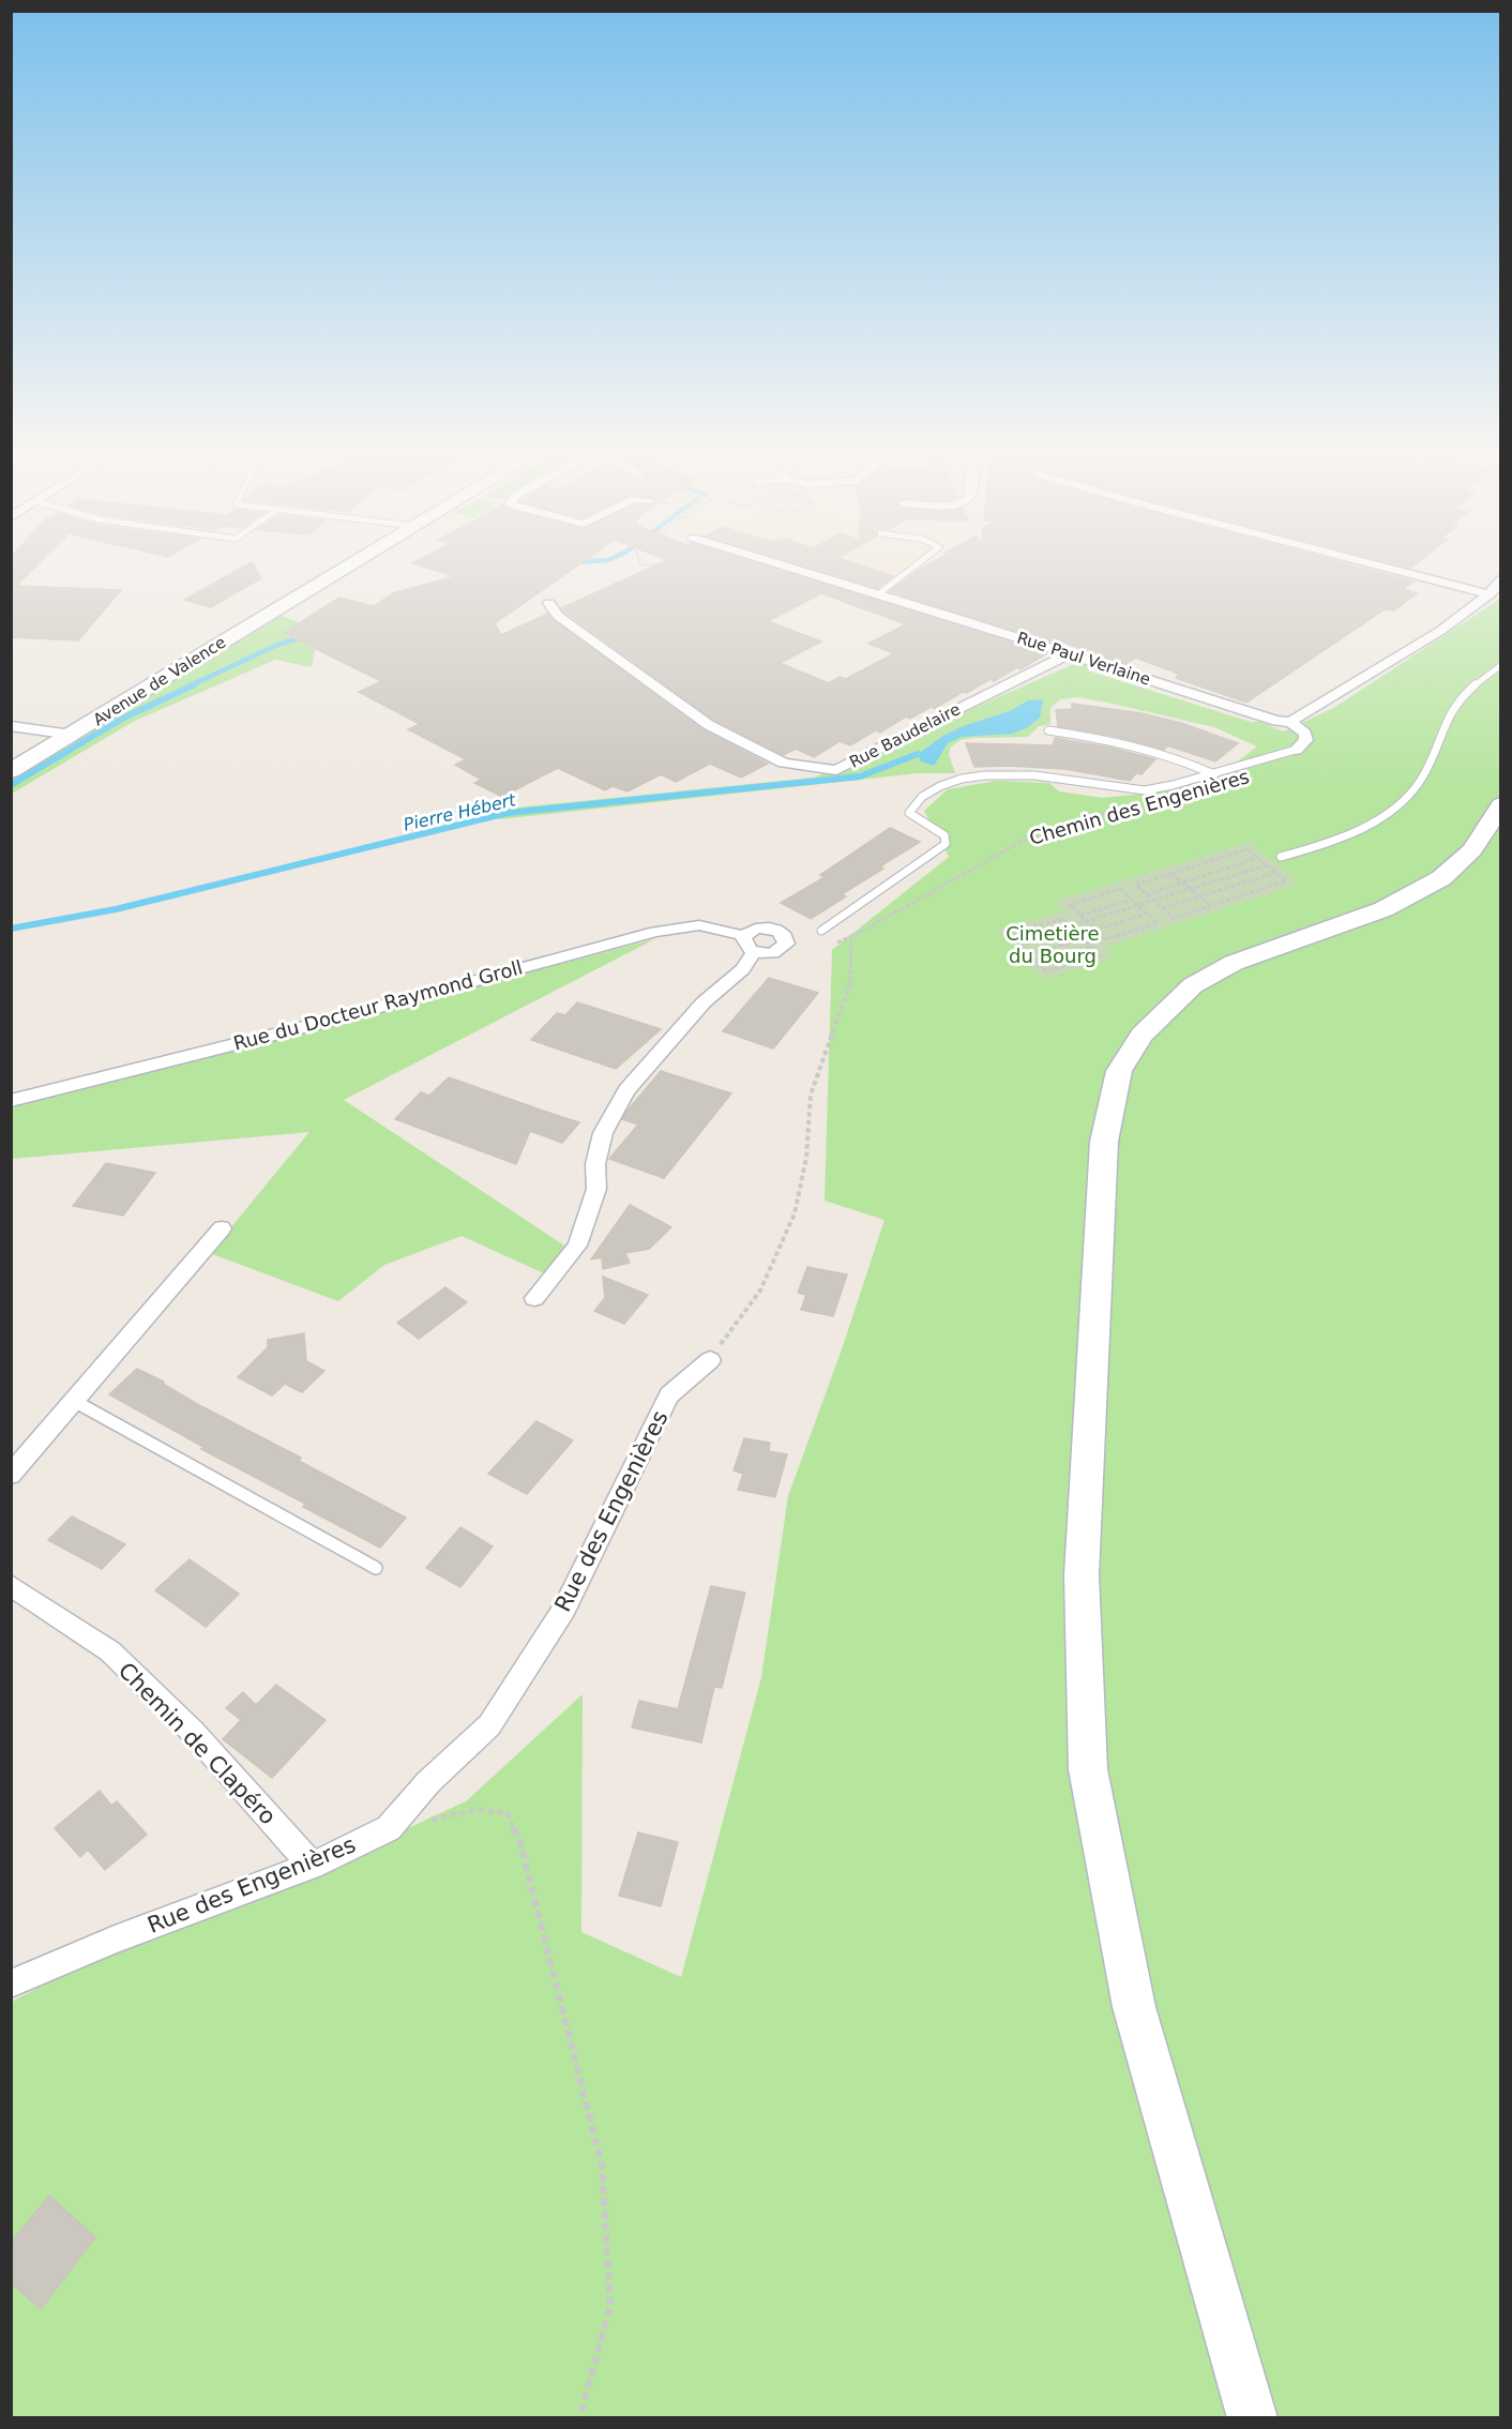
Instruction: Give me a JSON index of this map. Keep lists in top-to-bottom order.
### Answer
{
  "streets": {
    "main road": ["Avenue de Valence"],
    "street": [
      "Rue Paul Verlaine",
      "Rue Baudelaire",
      "Rue du Docteur Raymond Groll",
      "Rue des Engenières",
      "Chemin de Clapéro"
    ],
    "path": ["Chemin des Engenières"]
  },
  "crossings": [
    ["Rue Paul Verlaine", "Rue Baudelaire"],
    ["Chemin des Engenières", "Rue des Engenières"],
    ["Rue des Engenières", "Chemin de Clapéro"]
  ],
  "water": ["Pierre Hébert"],
  "parks": ["Cimetière du Bourg"]
}
